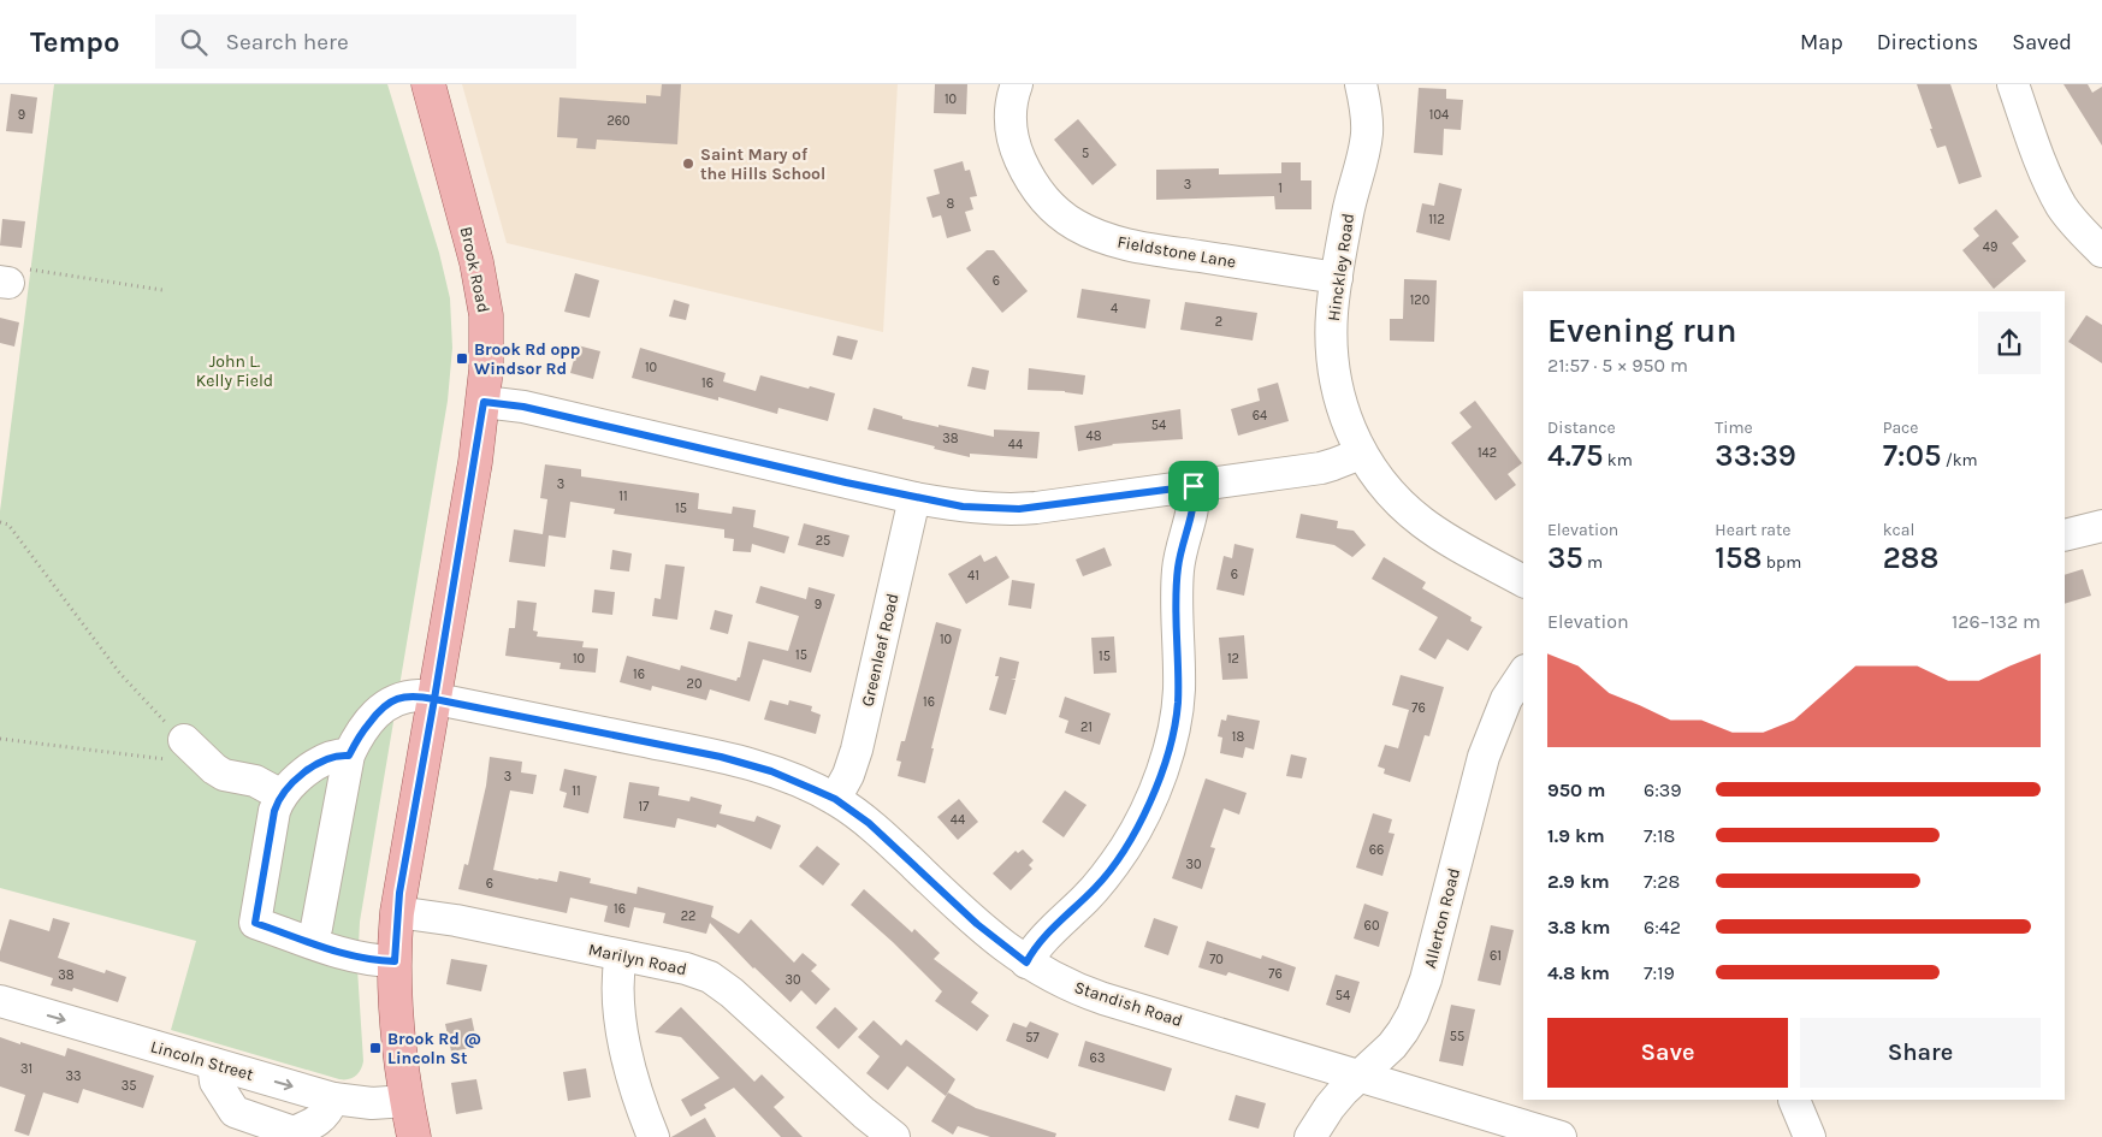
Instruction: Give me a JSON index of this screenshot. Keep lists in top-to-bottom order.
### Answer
{
  "streets": {
    "main road": ["Brook Road"],
    "street": [
      "Fieldstone Lane",
      "Hinckley Road",
      "Greenleaf Road",
      "Allerton Road",
      "Marilyn Road",
      "Standish Road",
      "Lincoln Street"
    ]
  },
  "crossings": [
    ["Fieldstone Lane", "Hinckley Road"],
    ["Brook Road", "Marilyn Road"],
    ["Brook Road", "Standish Road"],
    ["Brook Road", "Lincoln Street"],
    ["Greenleaf Road", "Standish Road"],
    ["Allerton Road", "Standish Road"]
  ],
  "parks": ["John L. Kelly Field"],
  "places": {
    "other": ["Saint Mary of the Hills School"],
    "transit": ["Brook Rd opp Windsor Rd", "Brook Rd @ Lincoln St"]
  },
  "house_numbers": [
    "10",
    "9",
    "104",
    "260",
    "5",
    "3",
    "1",
    "8",
    "112",
    "49",
    "6",
    "120",
    "4",
    "2",
    "10",
    "16",
    "64",
    "54",
    "48",
    "38",
    "44",
    "142",
    "3",
    "11",
    "15",
    "25",
    "6",
    "41",
    "9",
    "10",
    "15",
    "15",
    "10",
    "12",
    "16",
    "20",
    "16",
    "76",
    "21",
    "18",
    "3",
    "11",
    "17",
    "44",
    "66",
    "30",
    "6",
    "16",
    "22",
    "60",
    "61",
    "70",
    "76",
    "38",
    "30",
    "54",
    "55",
    "57",
    "63",
    "31",
    "33",
    "35"
  ],
  "page": {
    "header": "Tempo",
    "search": "Search here",
    "nav": ["Map", "Directions", "Saved"],
    "heading": ["Evening run", "21:57 · 5 × 950 m"],
    "stats": [
      ["Distance", "4.75 km"],
      ["Time", "33:39"],
      ["Pace", "7:05 /km"],
      ["Elevation", "35 m"],
      ["Heart rate", "158 bpm"],
      ["kcal", "288"]
    ],
    "chart": ["Elevation", "126–132 m"],
    "list": [
      {
        "name": "950 m",
        "note": "6:39"
      },
      {
        "name": "1.9 km",
        "note": "7:18"
      },
      {
        "name": "2.9 km",
        "note": "7:28"
      },
      {
        "name": "3.8 km",
        "note": "6:42"
      },
      {
        "name": "4.8 km",
        "note": "7:19"
      }
    ],
    "buttons": ["Save", "Share"]
  }
}
